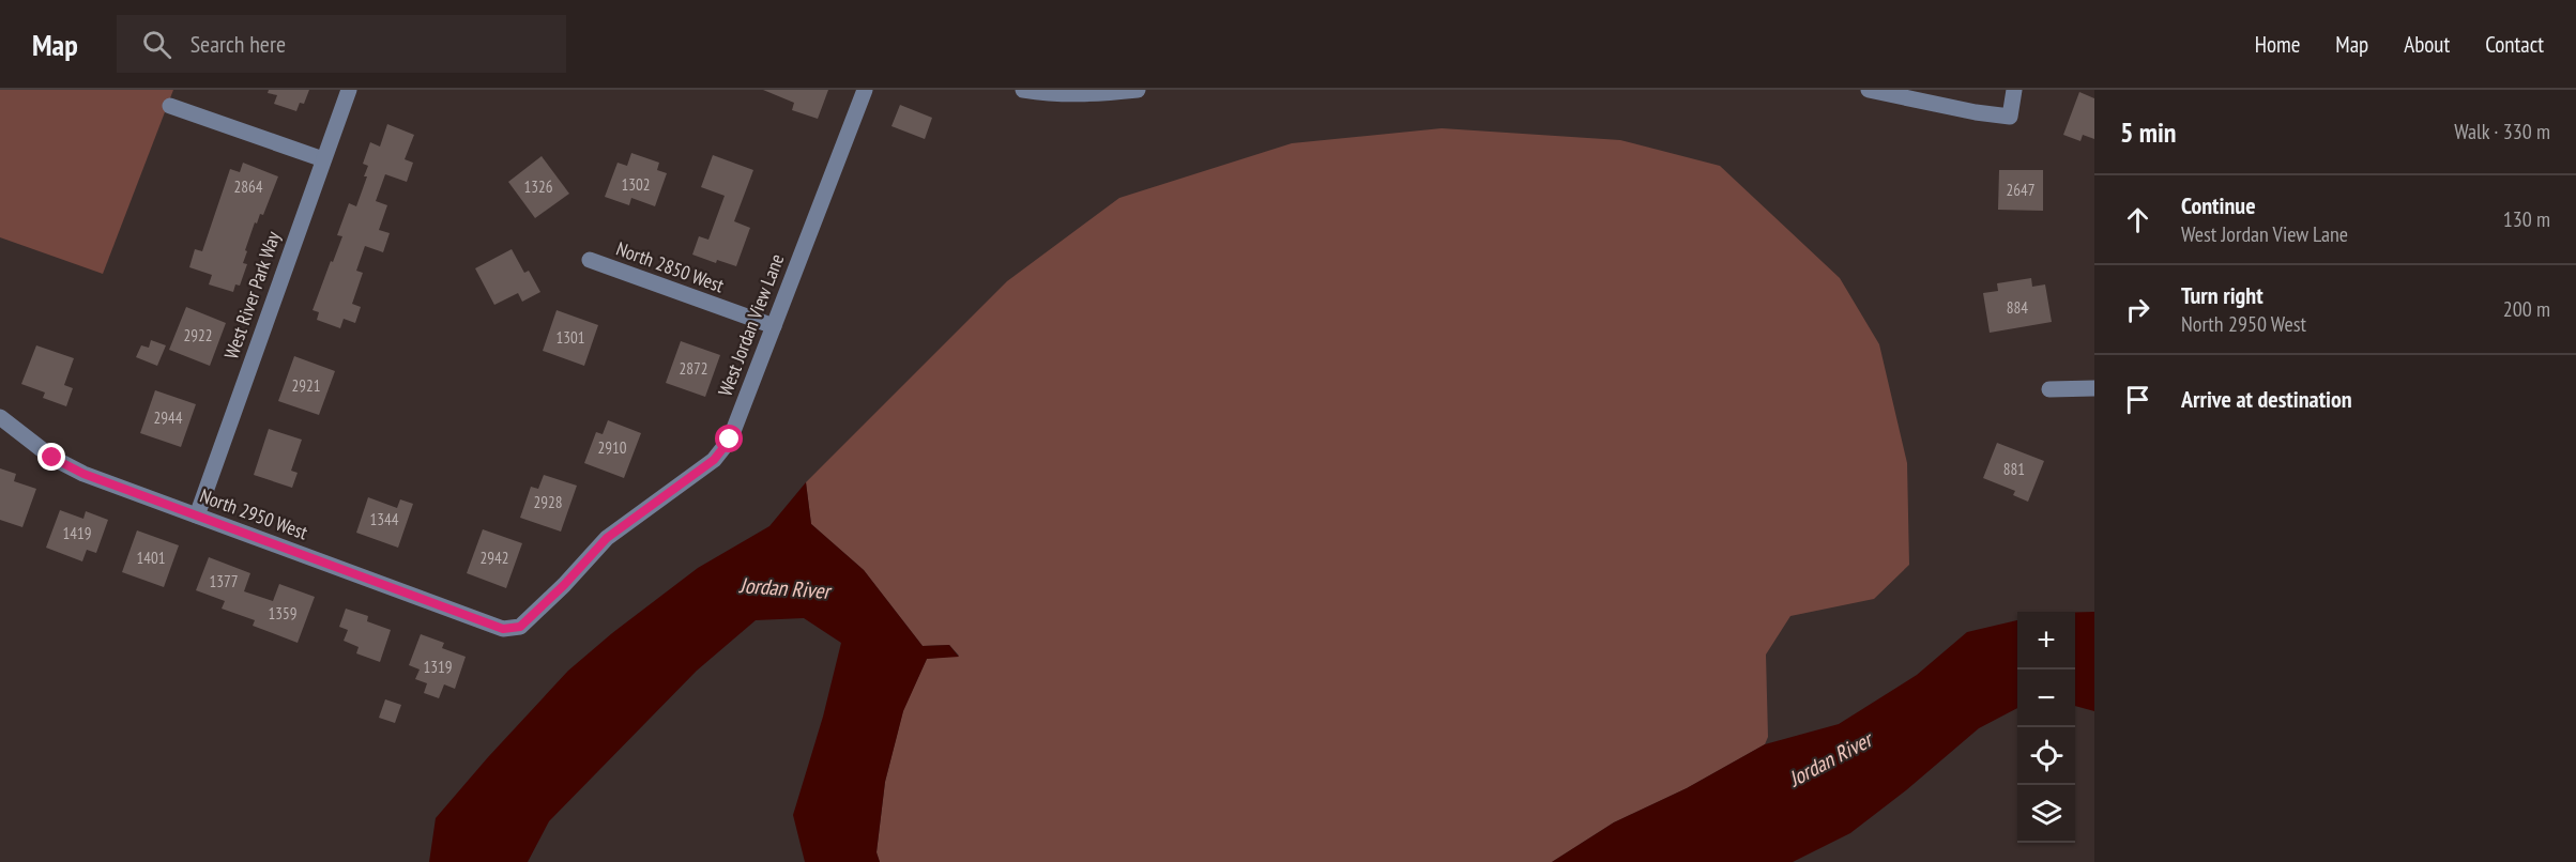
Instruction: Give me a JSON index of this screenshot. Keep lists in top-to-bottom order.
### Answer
{
  "streets": {
    "street": [
      "North 2850 West",
      "West River Park Way",
      "West Jordan View Lane",
      "North 2950 West"
    ]
  },
  "crossings": [
    ["North 2850 West", "West Jordan View Lane"],
    ["West River Park Way", "North 2950 West"],
    ["West Jordan View Lane", "North 2950 West"]
  ],
  "water": ["Jordan River"],
  "house_numbers": [
    "1302",
    "2864",
    "1326",
    "2647",
    "884",
    "2922",
    "1301",
    "2872",
    "2921",
    "2944",
    "2910",
    "881",
    "2928",
    "1344",
    "1419",
    "1401",
    "2942",
    "1377",
    "1359",
    "1319"
  ],
  "page": {
    "header": "Map",
    "search": "Search here",
    "nav": [
      "Home",
      "Map",
      "About",
      "Contact"
    ],
    "heading": ["5 min", "Walk · 330 m"],
    "list": [
      ["Continue", "West Jordan View Lane", "130 m"],
      ["Turn right", "North 2950 West", "200 m"],
      "Arrive at destination"
    ],
    "map_buttons": ["+", "−"]
  }
}
